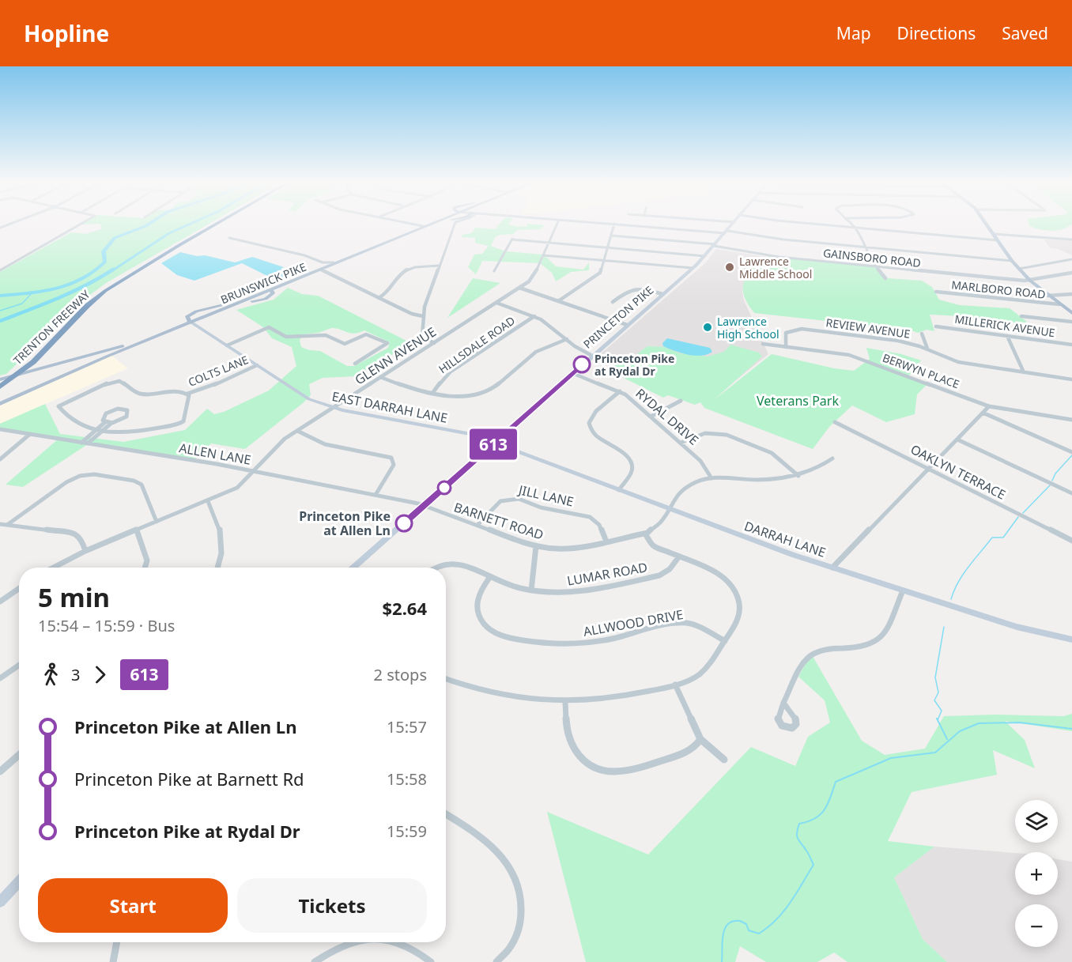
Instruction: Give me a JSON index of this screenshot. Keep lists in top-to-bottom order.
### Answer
{
  "streets": {
    "highway": ["TRENTON FREEWAY"],
    "main road": [
      "BRUNSWICK PIKE",
      "PRINCETON PIKE",
      "EAST DARRAH LANE",
      "DARRAH LANE"
    ],
    "street": [
      "GAINSBORO ROAD",
      "MARLBORO ROAD",
      "MILLERICK AVENUE",
      "REVIEW AVENUE",
      "HILLSDALE ROAD",
      "GLENN AVENUE",
      "COLTS LANE",
      "BERWYN PLACE",
      "RYDAL DRIVE",
      "ALLEN LANE",
      "OAKLYN TERRACE",
      "JILL LANE",
      "BARNETT ROAD",
      "LUMAR ROAD",
      "ALLWOOD DRIVE"
    ]
  },
  "crossings": [
    ["GAINSBORO ROAD", "PRINCETON PIKE"],
    ["BRUNSWICK PIKE", "TRENTON FREEWAY"],
    ["BRUNSWICK PIKE", "EAST DARRAH LANE"],
    ["PRINCETON PIKE", "EAST DARRAH LANE"],
    ["PRINCETON PIKE", "RYDAL DRIVE"],
    ["PRINCETON PIKE", "ALLEN LANE"],
    ["PRINCETON PIKE", "BARNETT ROAD"],
    ["PRINCETON PIKE", "DARRAH LANE"],
    ["REVIEW AVENUE", "BERWYN PLACE"],
    ["GLENN AVENUE", "EAST DARRAH LANE"],
    ["GLENN AVENUE", "ALLEN LANE"],
    ["COLTS LANE", "EAST DARRAH LANE"],
    ["EAST DARRAH LANE", "DARRAH LANE"],
    ["ALLEN LANE", "BARNETT ROAD"],
    ["JILL LANE", "BARNETT ROAD"],
    ["LUMAR ROAD", "ALLWOOD DRIVE"]
  ],
  "parks": ["Veterans Park"],
  "places": [
    "Lawrence Middle School",
    "Lawrence High School",
    "Princeton Pike at Rydal Dr",
    "Princeton Pike at Allen Ln"
  ],
  "lines": ["bus line 613"],
  "page": {
    "header": "Hopline",
    "nav": ["Map", "Directions", "Saved"],
    "on_map": "613",
    "heading": ["5 min", "15:54 – 15:59 · Bus", "$2.64"],
    "legs": ["3", "613", "2 stops"],
    "list": [
      {
        "name": "Princeton Pike at Allen Ln",
        "value": "15:57"
      },
      {
        "name": "Princeton Pike at Barnett Rd",
        "value": "15:58"
      },
      {
        "name": "Princeton Pike at Rydal Dr",
        "value": "15:59"
      }
    ],
    "map_buttons": ["+", "−"],
    "buttons": ["Start", "Tickets"]
  }
}
